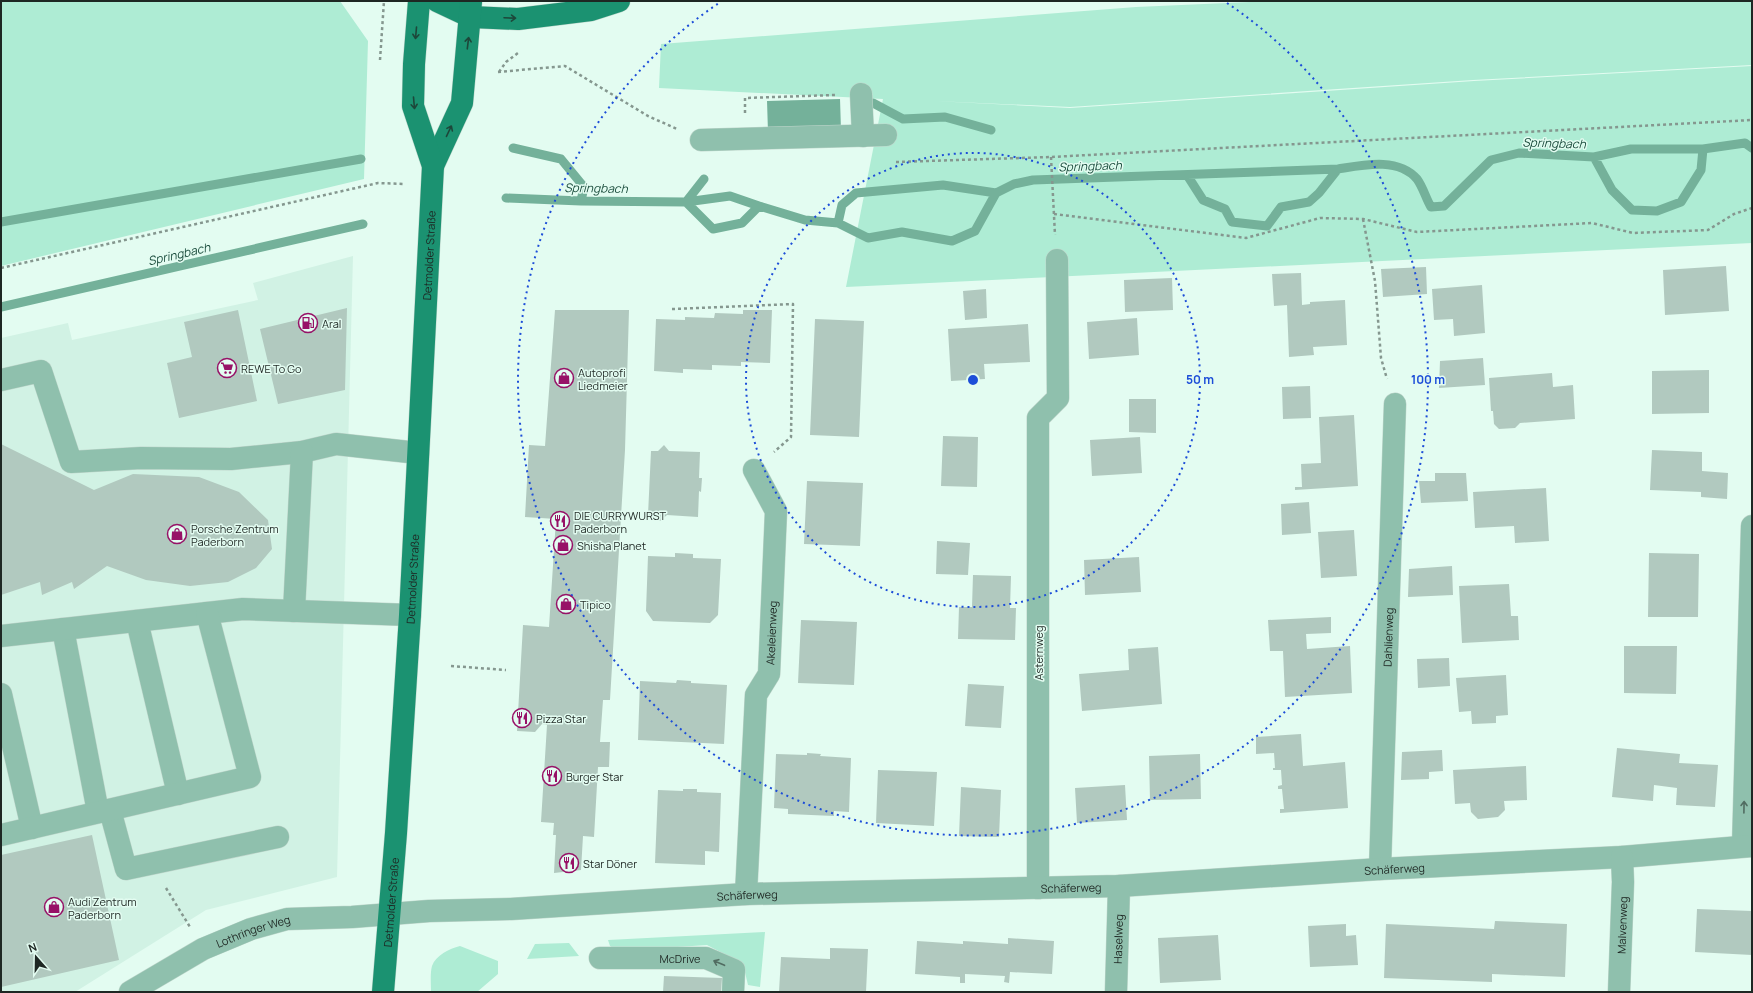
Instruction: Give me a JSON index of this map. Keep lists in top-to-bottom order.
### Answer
{
  "streets": {
    "main road": ["Detmolder Straße"],
    "street": [
      "Akeleienweg",
      "Dahlienweg",
      "Asternweg",
      "Schäferweg",
      "Malvenweg",
      "Lothringer Weg",
      "Haselweg",
      "McDrive"
    ]
  },
  "crossings": [
    ["Detmolder Straße", "Schäferweg"],
    ["Detmolder Straße", "Lothringer Weg"],
    ["Akeleienweg", "Schäferweg"],
    ["Dahlienweg", "Schäferweg"],
    ["Asternweg", "Schäferweg"],
    ["Schäferweg", "Malvenweg"],
    ["Schäferweg", "Lothringer Weg"],
    ["Schäferweg", "Haselweg"]
  ],
  "one_way": ["McDrive"],
  "water": ["Springbach"],
  "places": {
    "fuel station": ["Aral"],
    "supermarket": ["REWE To Go"],
    "shop": [
      "Autoprofi Liedmeier",
      "Porsche Zentrum Paderborn",
      "Shisha Planet",
      "Tipico",
      "Audi Zentrum Paderborn"
    ],
    "restaurant": [
      "DIE CURRYWURST Paderborn",
      "Pizza Star",
      "Burger Star",
      "Star Döner"
    ]
  },
  "north": "top",
  "rings": ["50 m", "100 m"]
}
